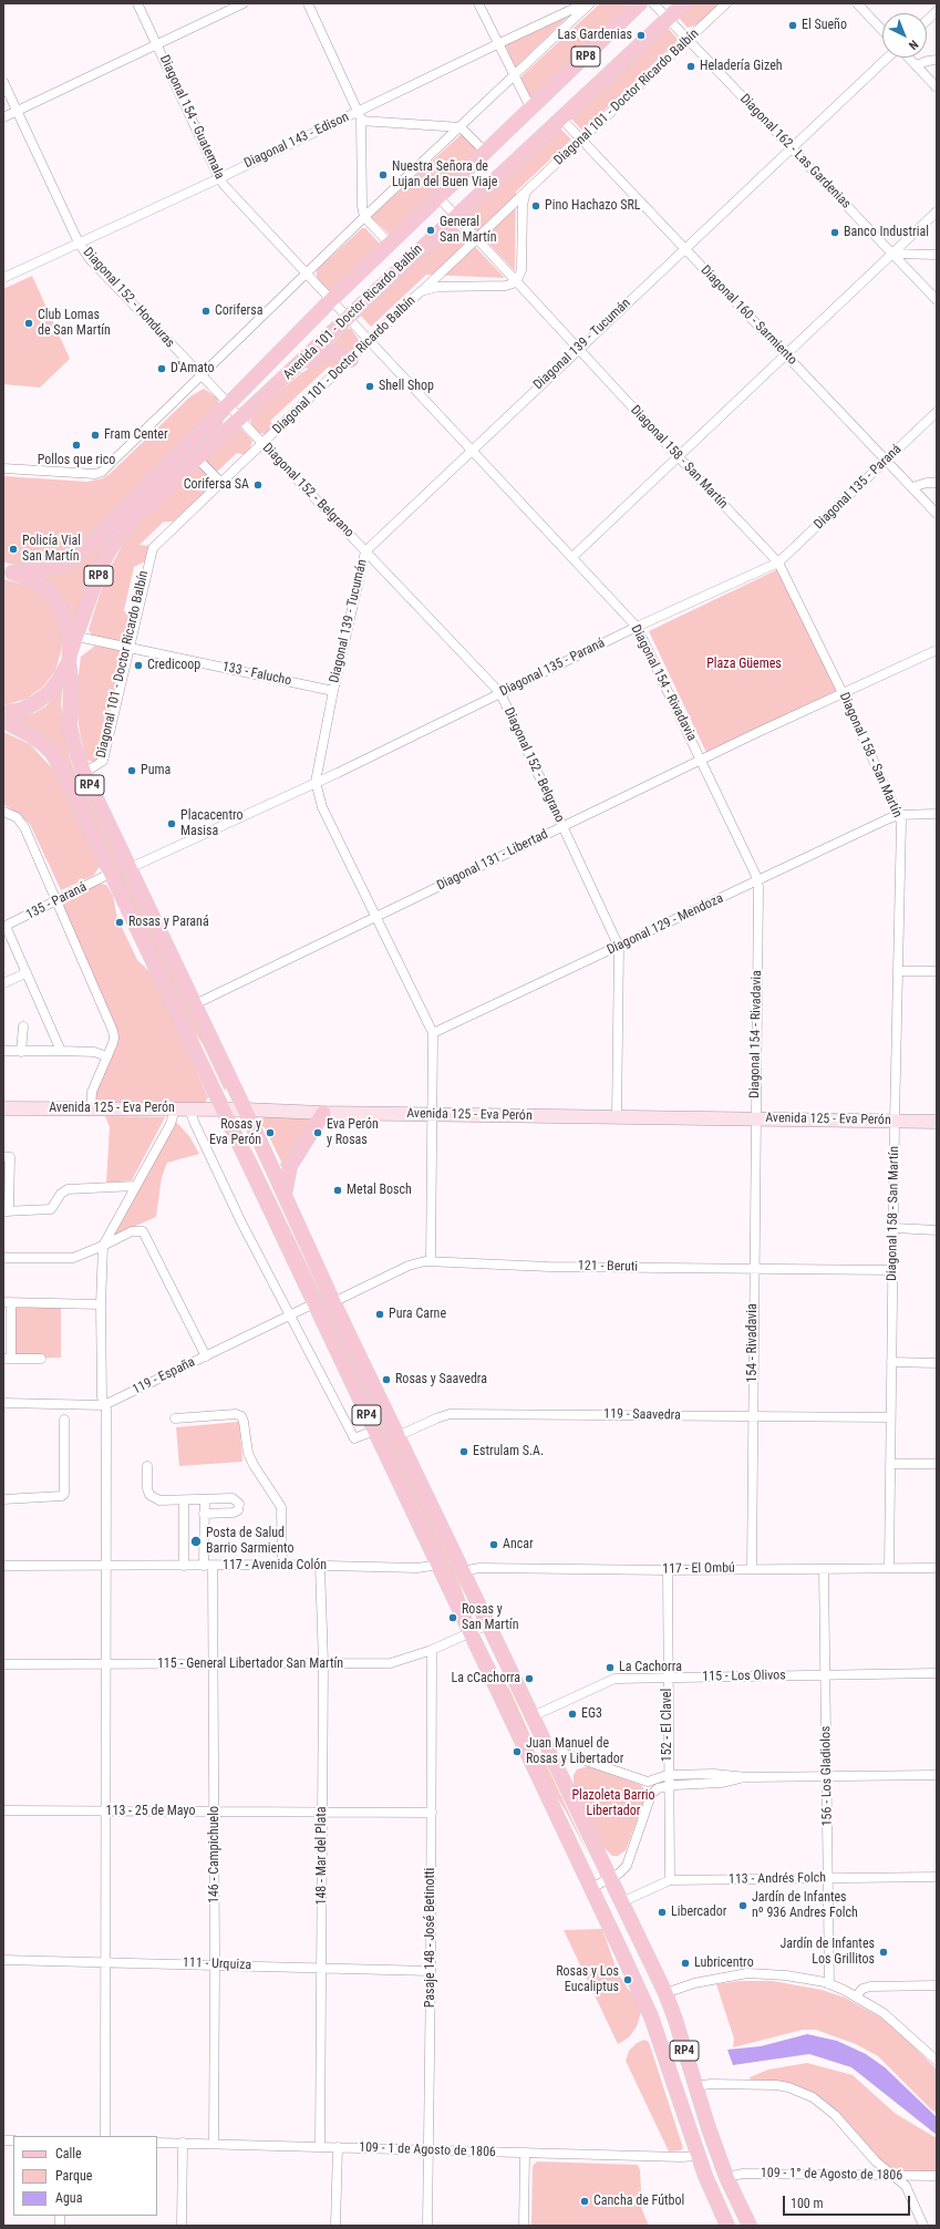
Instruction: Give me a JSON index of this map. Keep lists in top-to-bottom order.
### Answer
{
  "streets": {
    "main road": ["RP8", "Avenida 101 - Doctor Ricardo Balbín", "RP4"],
    "street": [
      "Diagonal 101 - Doctor Ricardo Balbín",
      "Diagonal 154 - Guatemala",
      "Diagonal 143 - Edison",
      "Diagonal 162 - Las Gardenias",
      "Diagonal 152 - Honduras",
      "Diagonal 160 - Sarmiento",
      "Diagonal 139 - Tucumán",
      "Diagonal 158 - San Martín",
      "Diagonal 135 - Paraná",
      "Diagonal 152 - Belgrano",
      "133 - Falucho",
      "Diagonal 154 - Rivadavia",
      "Diagonal 131 - Libertad",
      "135 - Paraná",
      "Diagonal 129 - Mendoza",
      "Avenida 125 - Eva Perón",
      "121 - Beruti",
      "154 - Rivadavia",
      "119 - España",
      "119 - Saavedra",
      "117 - Avenida Colón",
      "117 - El Ombú",
      "115 - General Libertador San Martín",
      "115 - Los Olivos",
      "152 - El Clavel",
      "156 - Los Gladiolos",
      "113 - 25 de Mayo",
      "146 - Campichuelo",
      "148 - Mar del Plata",
      "113 - Andrés Folch",
      "Pasaje 148 - José Betinotti",
      "111 - Urquiza",
      "109 - 1 de Agosto de 1806",
      "109 - 1° de Agosto de 1806"
    ]
  },
  "crossings": [
    ["Diagonal 101 - Doctor Ricardo Balbín", "Diagonal 162 - Las Gardenias"],
    ["Diagonal 101 - Doctor Ricardo Balbín", "Diagonal 160 - Sarmiento"],
    ["Diagonal 101 - Doctor Ricardo Balbín", "Diagonal 158 - San Martín"],
    ["Diagonal 101 - Doctor Ricardo Balbín", "Diagonal 152 - Belgrano"],
    ["Diagonal 101 - Doctor Ricardo Balbín", "133 - Falucho"],
    ["Diagonal 101 - Doctor Ricardo Balbín", "Diagonal 154 - Rivadavia"],
    ["Diagonal 101 - Doctor Ricardo Balbín", "RP4"],
    ["Diagonal 154 - Guatemala", "Diagonal 143 - Edison"],
    ["Diagonal 154 - Guatemala", "Avenida 101 - Doctor Ricardo Balbín"],
    ["Diagonal 154 - Guatemala", "Diagonal 154 - Rivadavia"],
    ["Diagonal 143 - Edison", "Diagonal 152 - Honduras"],
    ["Diagonal 162 - Las Gardenias", "Avenida 101 - Doctor Ricardo Balbín"],
    ["Diagonal 162 - Las Gardenias", "Diagonal 139 - Tucumán"],
    ["Diagonal 152 - Honduras", "Avenida 101 - Doctor Ricardo Balbín"],
    ["Diagonal 152 - Honduras", "Diagonal 152 - Belgrano"],
    ["Avenida 101 - Doctor Ricardo Balbín", "Diagonal 160 - Sarmiento"],
    ["Avenida 101 - Doctor Ricardo Balbín", "Diagonal 158 - San Martín"],
    ["Avenida 101 - Doctor Ricardo Balbín", "Diagonal 152 - Belgrano"],
    ["Avenida 101 - Doctor Ricardo Balbín", "133 - Falucho"],
    ["Avenida 101 - Doctor Ricardo Balbín", "Diagonal 154 - Rivadavia"],
    ["Avenida 101 - Doctor Ricardo Balbín", "RP4"],
    ["Diagonal 160 - Sarmiento", "Diagonal 139 - Tucumán"],
    ["Diagonal 160 - Sarmiento", "Diagonal 135 - Paraná"],
    ["Diagonal 139 - Tucumán", "Diagonal 158 - San Martín"],
    ["Diagonal 139 - Tucumán", "Diagonal 135 - Paraná"],
    ["Diagonal 139 - Tucumán", "Diagonal 152 - Belgrano"],
    ["Diagonal 139 - Tucumán", "133 - Falucho"],
    ["Diagonal 139 - Tucumán", "Diagonal 154 - Rivadavia"],
    ["Diagonal 139 - Tucumán", "Diagonal 131 - Libertad"],
    ["Diagonal 139 - Tucumán", "Diagonal 129 - Mendoza"],
    ["Diagonal 139 - Tucumán", "Avenida 125 - Eva Perón"],
    ["Diagonal 139 - Tucumán", "121 - Beruti"],
    ["Diagonal 158 - San Martín", "Diagonal 135 - Paraná"],
    ["Diagonal 158 - San Martín", "Diagonal 131 - Libertad"],
    ["Diagonal 158 - San Martín", "Diagonal 129 - Mendoza"],
    ["Diagonal 158 - San Martín", "Avenida 125 - Eva Perón"],
    ["Diagonal 158 - San Martín", "121 - Beruti"],
    ["Diagonal 158 - San Martín", "119 - Saavedra"],
    ["Diagonal 158 - San Martín", "117 - El Ombú"],
    ["Diagonal 135 - Paraná", "Diagonal 152 - Belgrano"],
    ["Diagonal 135 - Paraná", "Diagonal 154 - Rivadavia"],
    ["Diagonal 135 - Paraná", "RP4"],
    ["Diagonal 152 - Belgrano", "Diagonal 131 - Libertad"],
    ["Diagonal 152 - Belgrano", "Diagonal 129 - Mendoza"],
    ["Diagonal 152 - Belgrano", "Avenida 125 - Eva Perón"],
    ["Diagonal 154 - Rivadavia", "Diagonal 131 - Libertad"],
    ["Diagonal 154 - Rivadavia", "Diagonal 129 - Mendoza"],
    ["Diagonal 154 - Rivadavia", "Avenida 125 - Eva Perón"],
    ["Diagonal 154 - Rivadavia", "154 - Rivadavia"],
    ["RP4", "Diagonal 131 - Libertad"],
    ["RP4", "135 - Paraná"],
    ["RP4", "Avenida 125 - Eva Perón"],
    ["RP4", "121 - Beruti"],
    ["RP4", "119 - España"],
    ["RP4", "119 - Saavedra"],
    ["RP4", "117 - Avenida Colón"],
    ["RP4", "117 - El Ombú"],
    ["RP4", "115 - General Libertador San Martín"],
    ["RP4", "115 - Los Olivos"],
    ["RP4", "113 - Andrés Folch"],
    ["RP4", "109 - 1 de Agosto de 1806"],
    ["RP4", "109 - 1° de Agosto de 1806"],
    ["Avenida 125 - Eva Perón", "154 - Rivadavia"],
    ["121 - Beruti", "154 - Rivadavia"],
    ["154 - Rivadavia", "119 - Saavedra"],
    ["154 - Rivadavia", "117 - El Ombú"],
    ["117 - Avenida Colón", "146 - Campichuelo"],
    ["117 - Avenida Colón", "148 - Mar del Plata"],
    ["117 - El Ombú", "152 - El Clavel"],
    ["117 - El Ombú", "156 - Los Gladiolos"],
    ["115 - General Libertador San Martín", "146 - Campichuelo"],
    ["115 - General Libertador San Martín", "148 - Mar del Plata"],
    ["115 - General Libertador San Martín", "Pasaje 148 - José Betinotti"],
    ["115 - Los Olivos", "152 - El Clavel"],
    ["115 - Los Olivos", "156 - Los Gladiolos"],
    ["152 - El Clavel", "113 - Andrés Folch"],
    ["156 - Los Gladiolos", "113 - Andrés Folch"],
    ["113 - 25 de Mayo", "146 - Campichuelo"],
    ["113 - 25 de Mayo", "148 - Mar del Plata"],
    ["113 - 25 de Mayo", "Pasaje 148 - José Betinotti"],
    ["146 - Campichuelo", "111 - Urquiza"],
    ["146 - Campichuelo", "109 - 1 de Agosto de 1806"],
    ["148 - Mar del Plata", "111 - Urquiza"],
    ["148 - Mar del Plata", "109 - 1 de Agosto de 1806"],
    ["Pasaje 148 - José Betinotti", "111 - Urquiza"],
    ["Pasaje 148 - José Betinotti", "109 - 1 de Agosto de 1806"]
  ],
  "parks": ["Plaza Güemes", "Plazoleta Barrio Libertador"],
  "places": [
    "El Sueño",
    "Las Gardenias",
    "Heladería Gizeh",
    "Nuestra Señora de Lujan del Buen Viaje",
    "Pino Hachazo SRL",
    "General San Martín",
    "Banco Industrial",
    "Corifersa",
    "Club Lomas de San Martín",
    "D'Amato",
    "Shell Shop",
    "Fram Center",
    "Pollos que rico",
    "Corifersa SA",
    "Policía Vial San Martín",
    "Credicoop",
    "Puma",
    "Placacentro Masisa",
    "Rosas y Paraná",
    "Rosas y Eva Perón",
    "Eva Perón y Rosas",
    "Metal Bosch",
    "Pura Carne",
    "Rosas y Saavedra",
    "Estrulam S.A.",
    "Posta de Salud Barrio Sarmiento",
    "Ancar",
    "Rosas y San Martín",
    "La Cachorra",
    "La cCachorra",
    "EG3",
    "Juan Manuel de Rosas y Libertador",
    "Jardín de Infantes nº 936 Andres Folch",
    "Libercador",
    "Jardín de Infantes Los Grillitos",
    "Lubricentro",
    "Rosas y Los Eucaliptus",
    "Cancha de Fútbol"
  ],
  "legend": ["Calle", "Parque", "Agua"],
  "scale_bar": "100 m",
  "north": "bottom right"
}
